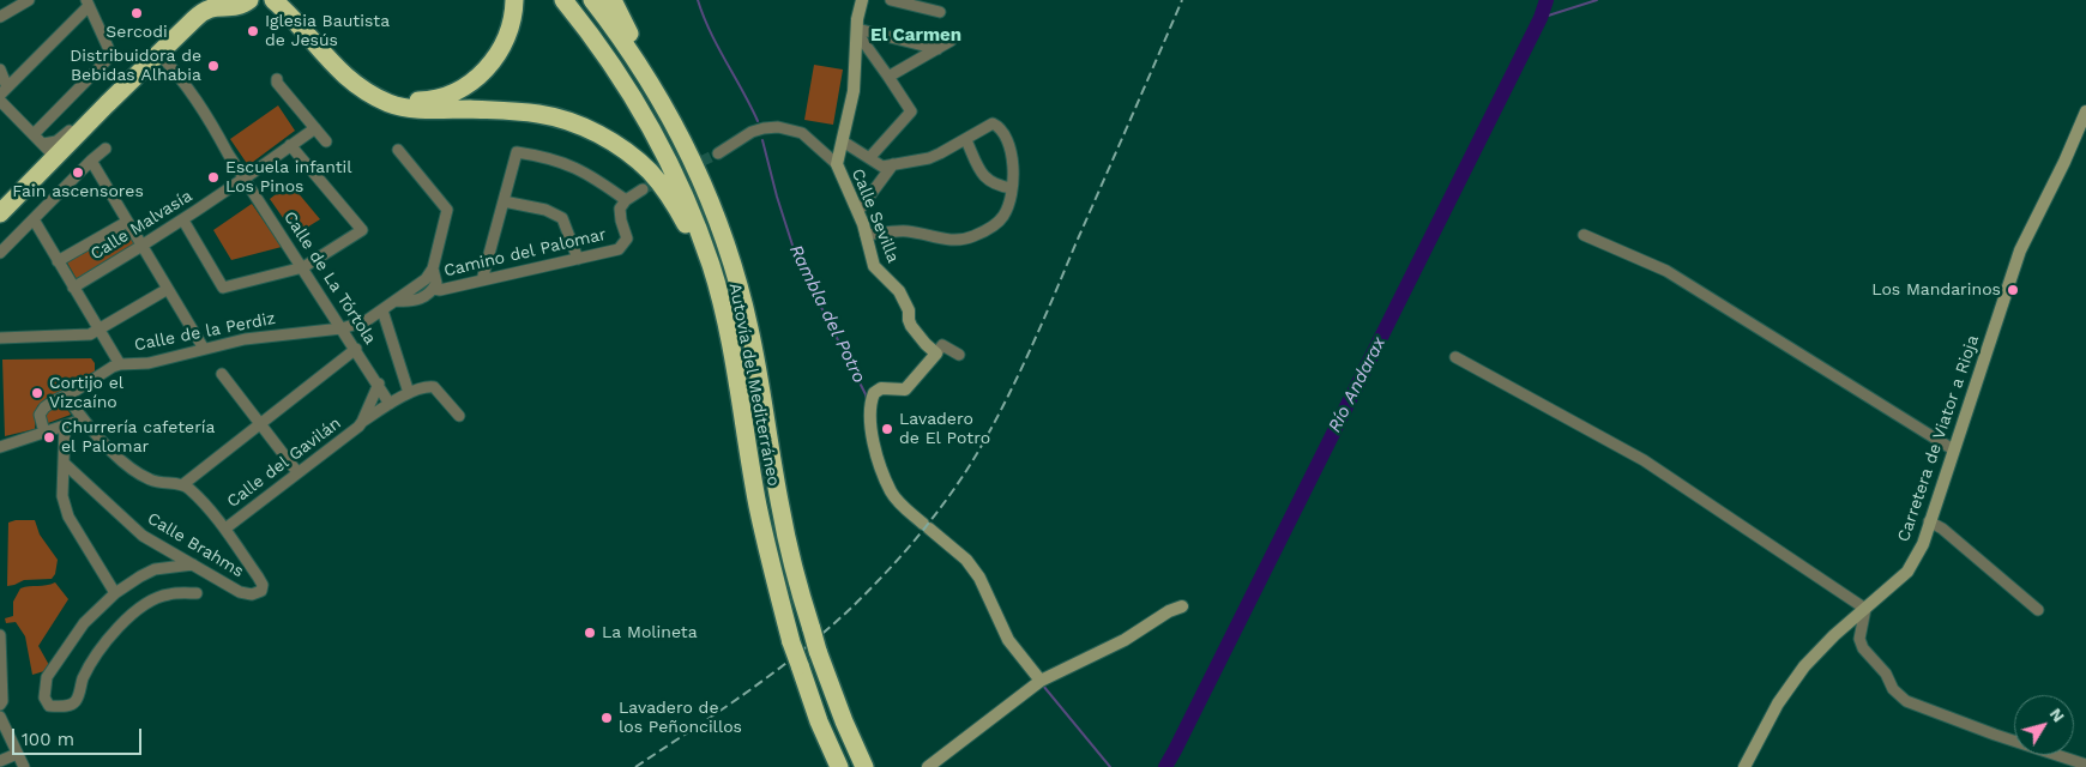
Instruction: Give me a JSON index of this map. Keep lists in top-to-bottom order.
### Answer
{
  "streets": {
    "highway": ["Autovía del Mediterráneo"],
    "street": [
      "Calle Sevilla",
      "Calle Malvasía",
      "Camino del Palomar",
      "Calle de La Tórtola",
      "Calle de la Perdiz",
      "Carretera de Viator a Rioja",
      "Calle del Gavilán",
      "Calle Brahms"
    ]
  },
  "crossings": [
    ["Calle Malvasía", "Calle de La Tórtola"],
    ["Camino del Palomar", "Calle de la Perdiz"],
    ["Calle de La Tórtola", "Calle de la Perdiz"],
    ["Calle de La Tórtola", "Calle del Gavilán"],
    ["Calle del Gavilán", "Calle Brahms"]
  ],
  "districts": ["El Carmen"],
  "water": ["Rambla del Potro", "Río Andarax"],
  "places": [
    "Sercodi",
    "Iglesia Bautista de Jesús",
    "Distribuidora de Bebidas Alhabia",
    "Fain ascensores",
    "Escuela infantil Los Pinos",
    "Los Mandarinos",
    "Cortijo el Vizcaíno",
    "Lavadero de El Potro",
    "Churrería cafetería el Palomar",
    "La Molineta",
    "Lavadero de los Peñoncillos"
  ],
  "scale_bar": "100 m",
  "north": "top right"
}
